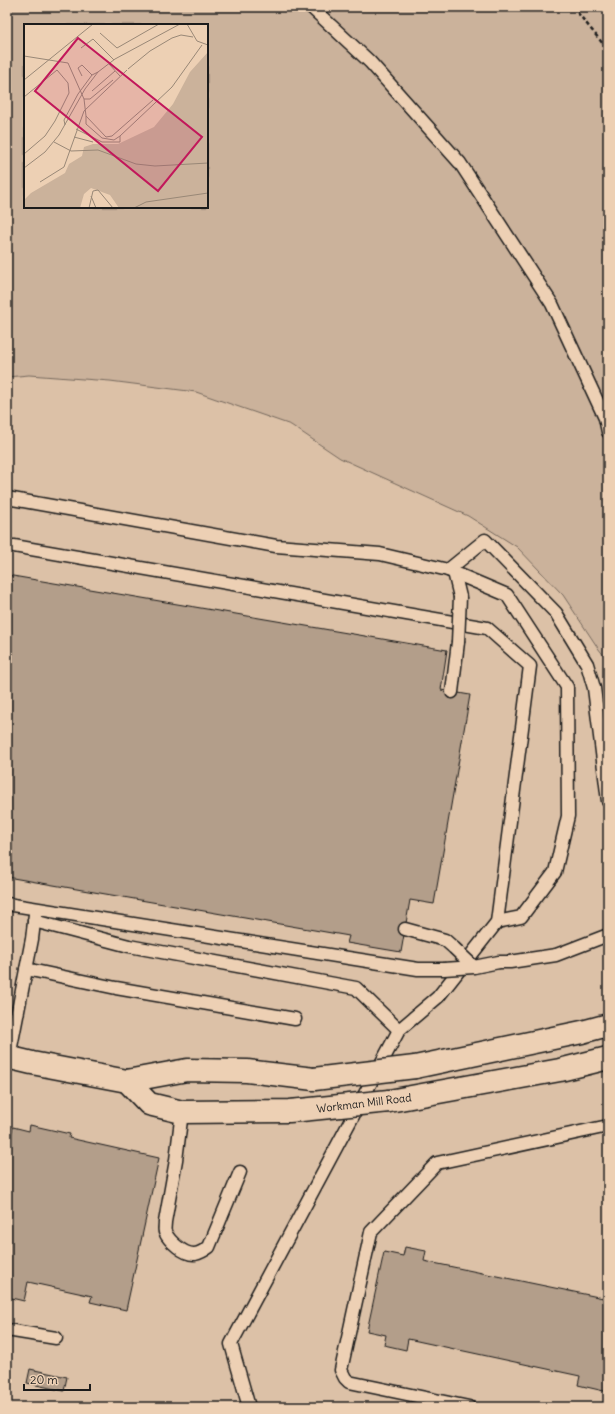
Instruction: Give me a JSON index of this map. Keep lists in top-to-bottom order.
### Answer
{
  "streets": {
    "street": ["Workman Mill Road"]
  },
  "scale_bar": "20 m"
}
